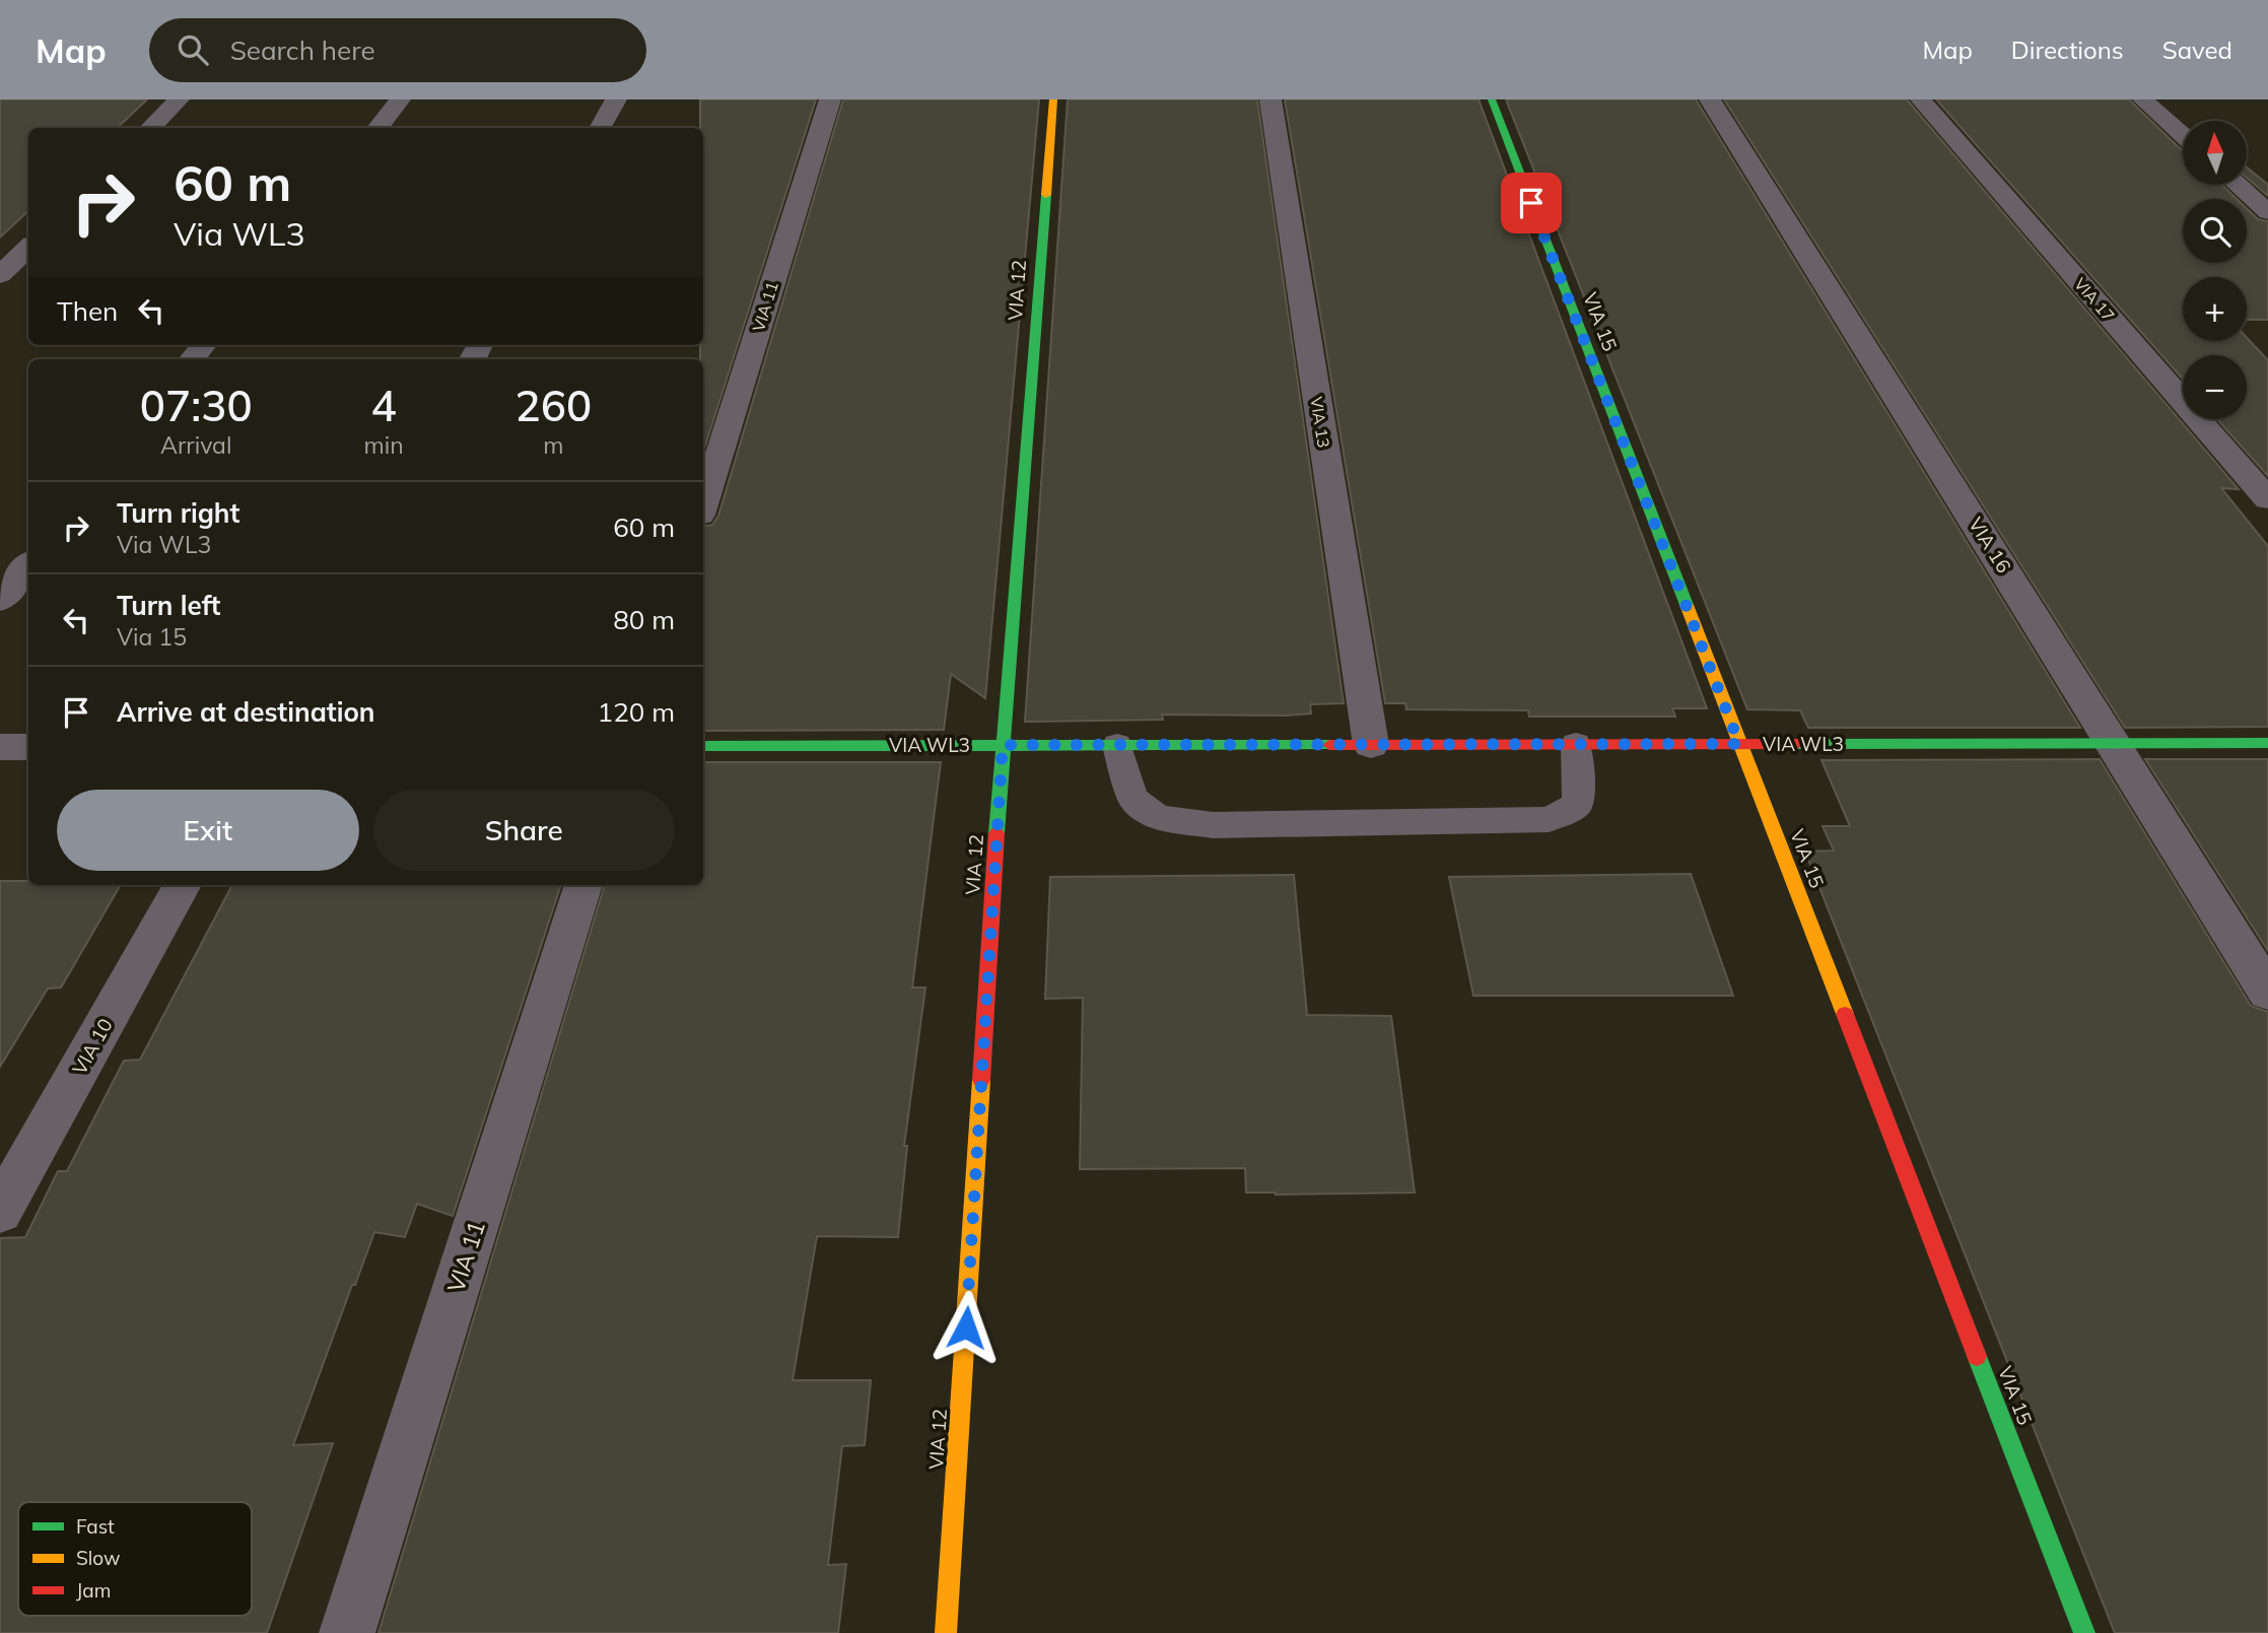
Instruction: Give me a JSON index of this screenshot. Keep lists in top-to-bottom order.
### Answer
{
  "streets": {
    "street": [
      "VIA 12",
      "VIA 17",
      "VIA 11",
      "VIA 15",
      "VIA 13",
      "VIA 16",
      "VIA WL3",
      "VIA 10"
    ]
  },
  "crossings": [
    ["VIA 12", "VIA WL3"],
    ["VIA 15", "VIA WL3"],
    ["VIA 13", "VIA WL3"],
    ["VIA 16", "VIA WL3"]
  ],
  "legend": ["Fast", "Slow", "Jam"],
  "north": "top",
  "page": {
    "header": "Map",
    "search": "Search here",
    "nav": ["Map", "Directions", "Saved"],
    "map_buttons": ["+", "−"],
    "turn": ["60 m", "Via WL3"],
    "then": "Then",
    "eta": [
      "07:30",
      "Arrival",
      "4",
      "min",
      "260",
      "m"
    ],
    "list": [
      {
        "name": "Turn right",
        "note": "Via WL3",
        "value": "60 m"
      },
      {
        "name": "Turn left",
        "note": "Via 15",
        "value": "80 m"
      },
      {
        "name": "Arrive at destination",
        "value": "120 m"
      }
    ],
    "buttons": ["Exit", "Share"]
  }
}
